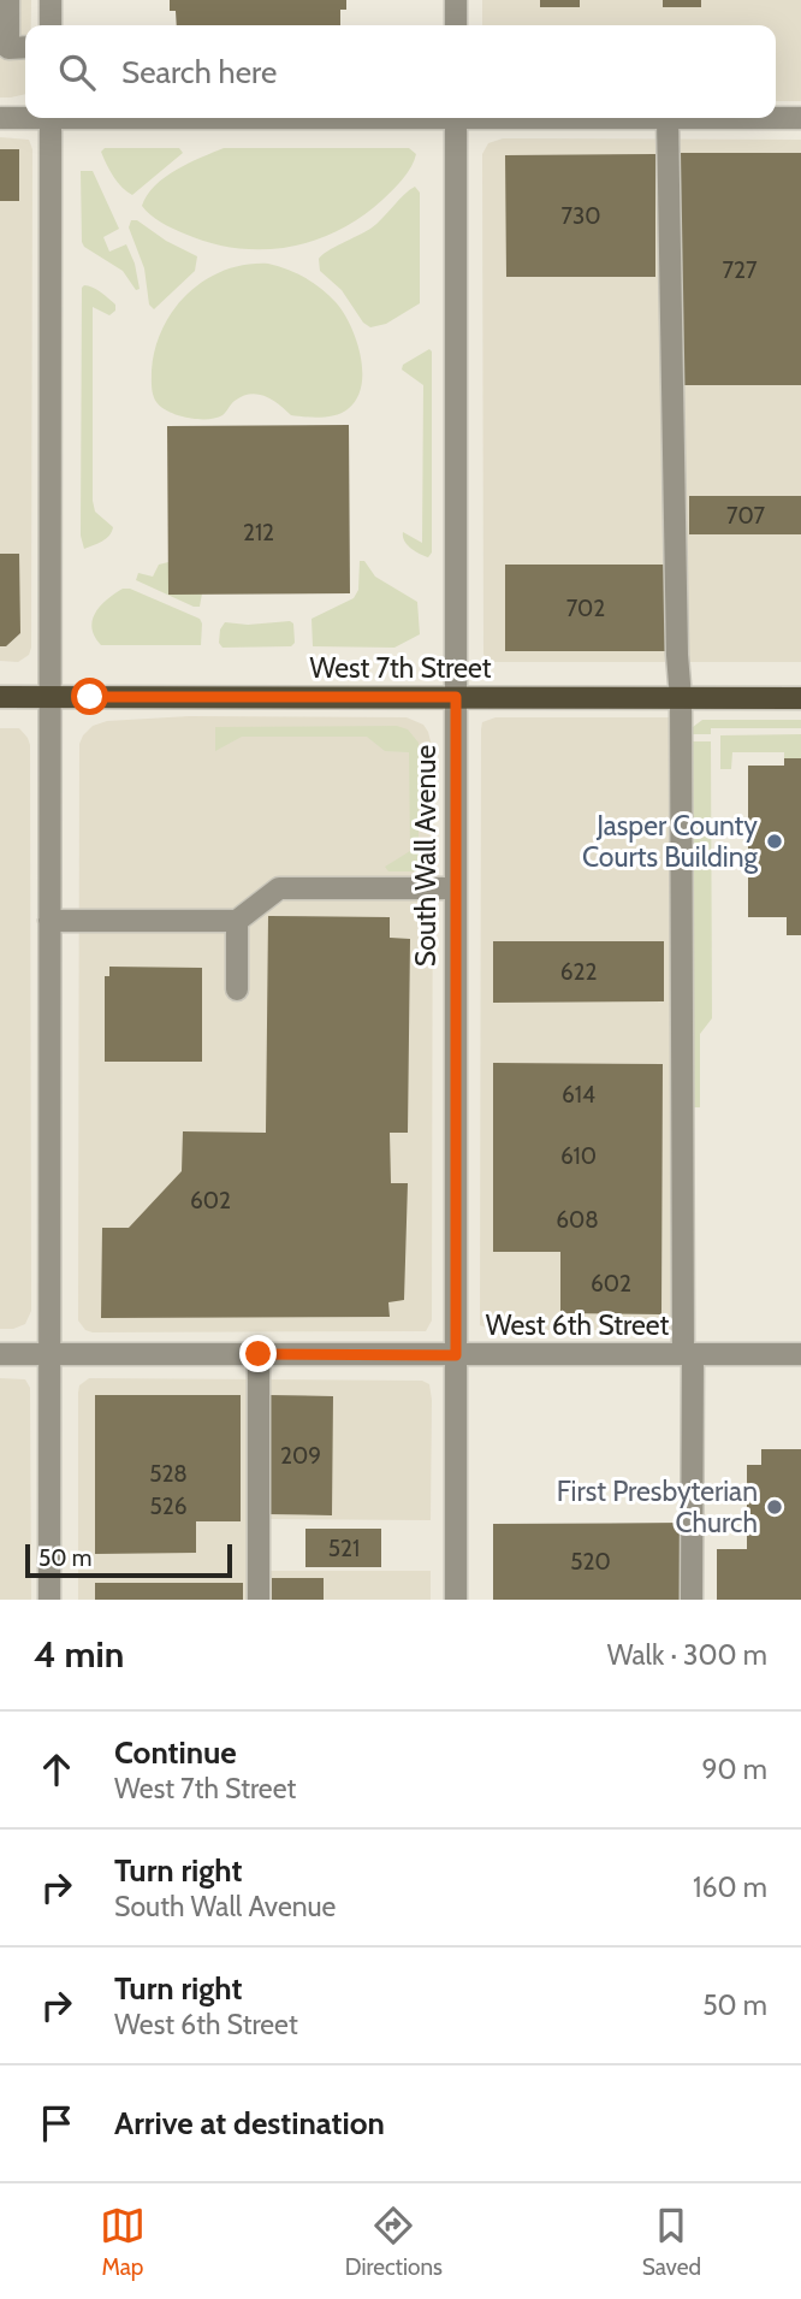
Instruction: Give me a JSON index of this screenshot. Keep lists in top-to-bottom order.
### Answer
{
  "streets": {
    "main road": ["West 7th Street"],
    "street": ["South Wall Avenue", "West 6th Street"]
  },
  "crossings": [
    ["West 7th Street", "South Wall Avenue"],
    ["South Wall Avenue", "West 6th Street"]
  ],
  "places": ["Jasper County Courts Building", "First Presbyterian Church"],
  "house_numbers": [
    "730",
    "727",
    "707",
    "212",
    "702",
    "622",
    "614",
    "610",
    "602",
    "608",
    "602",
    "209",
    "528",
    "526",
    "521",
    "520"
  ],
  "scale_bar": "50 m",
  "page": {
    "search": "Search here",
    "scale": "50 m",
    "heading": ["4 min", "Walk · 300 m"],
    "list": [
      ["Continue", "West 7th Street", "90 m"],
      ["Turn right", "South Wall Avenue", "160 m"],
      ["Turn right", "West 6th Street", "50 m"],
      "Arrive at destination"
    ],
    "nav": ["Map", "Directions", "Saved"]
  }
}
